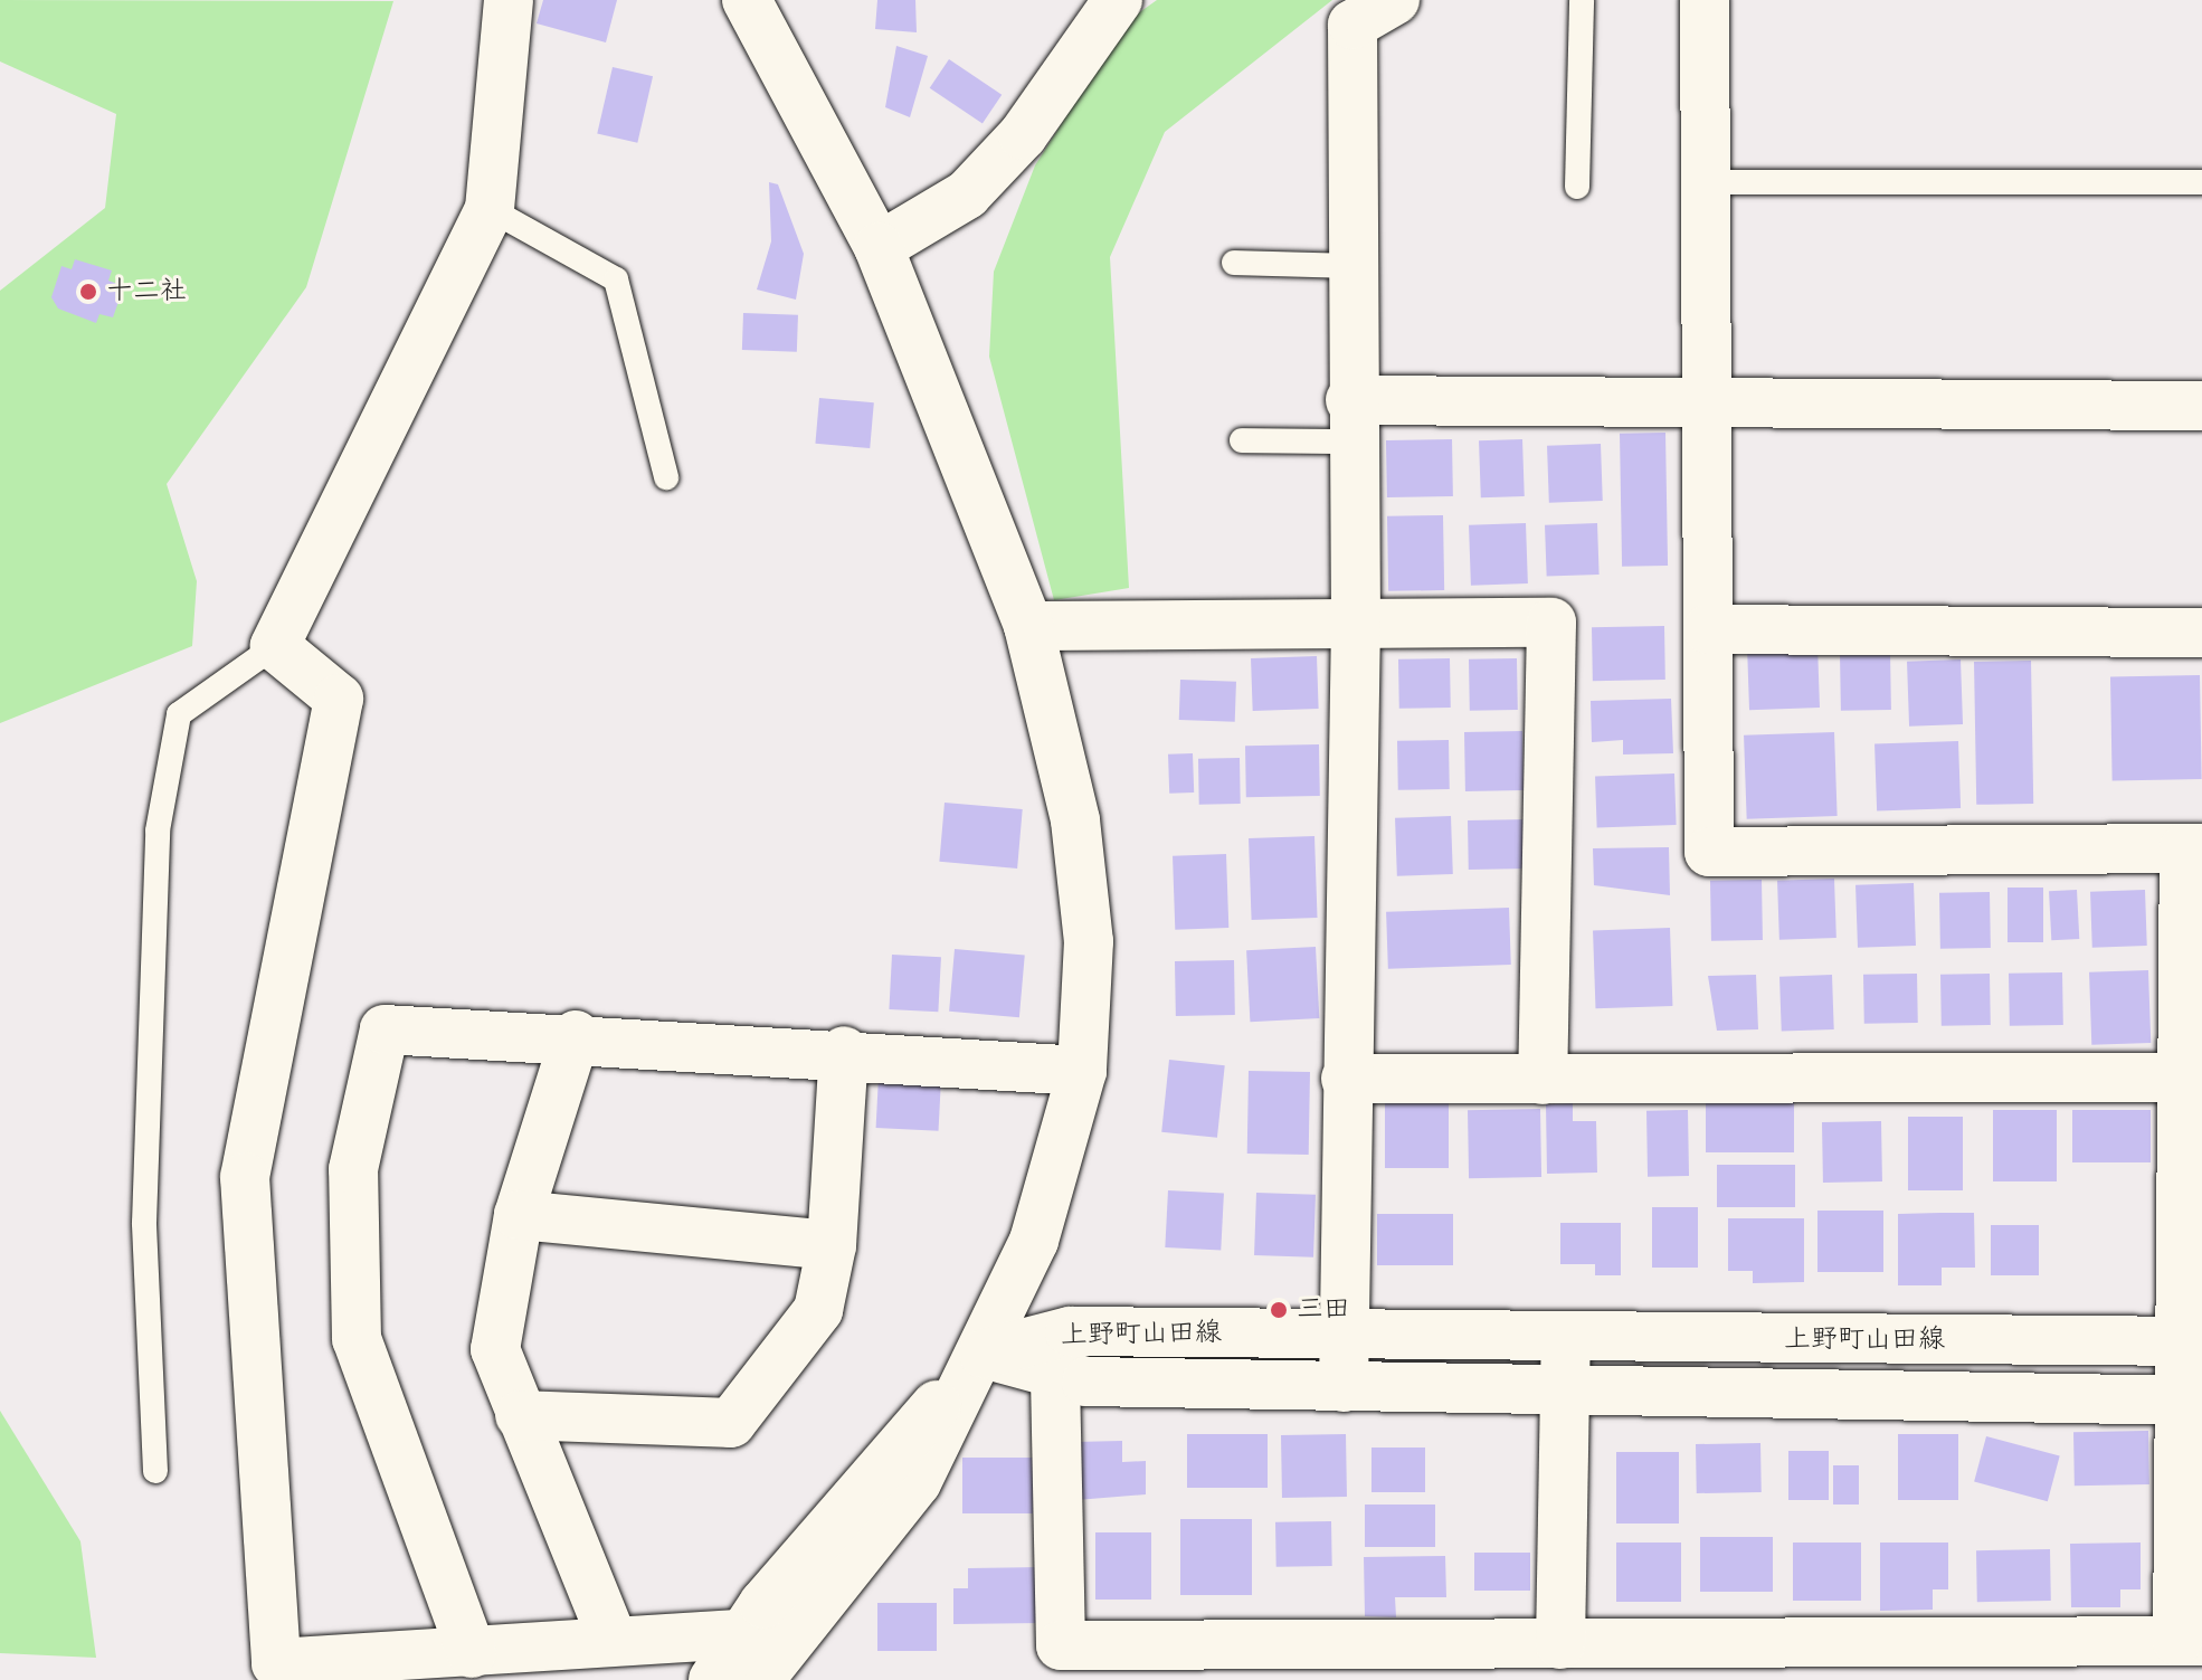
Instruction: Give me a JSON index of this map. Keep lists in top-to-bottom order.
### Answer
{
  "streets": {
    "street": ["上野町山田線"]
  },
  "places": ["十二社", "三田"]
}
